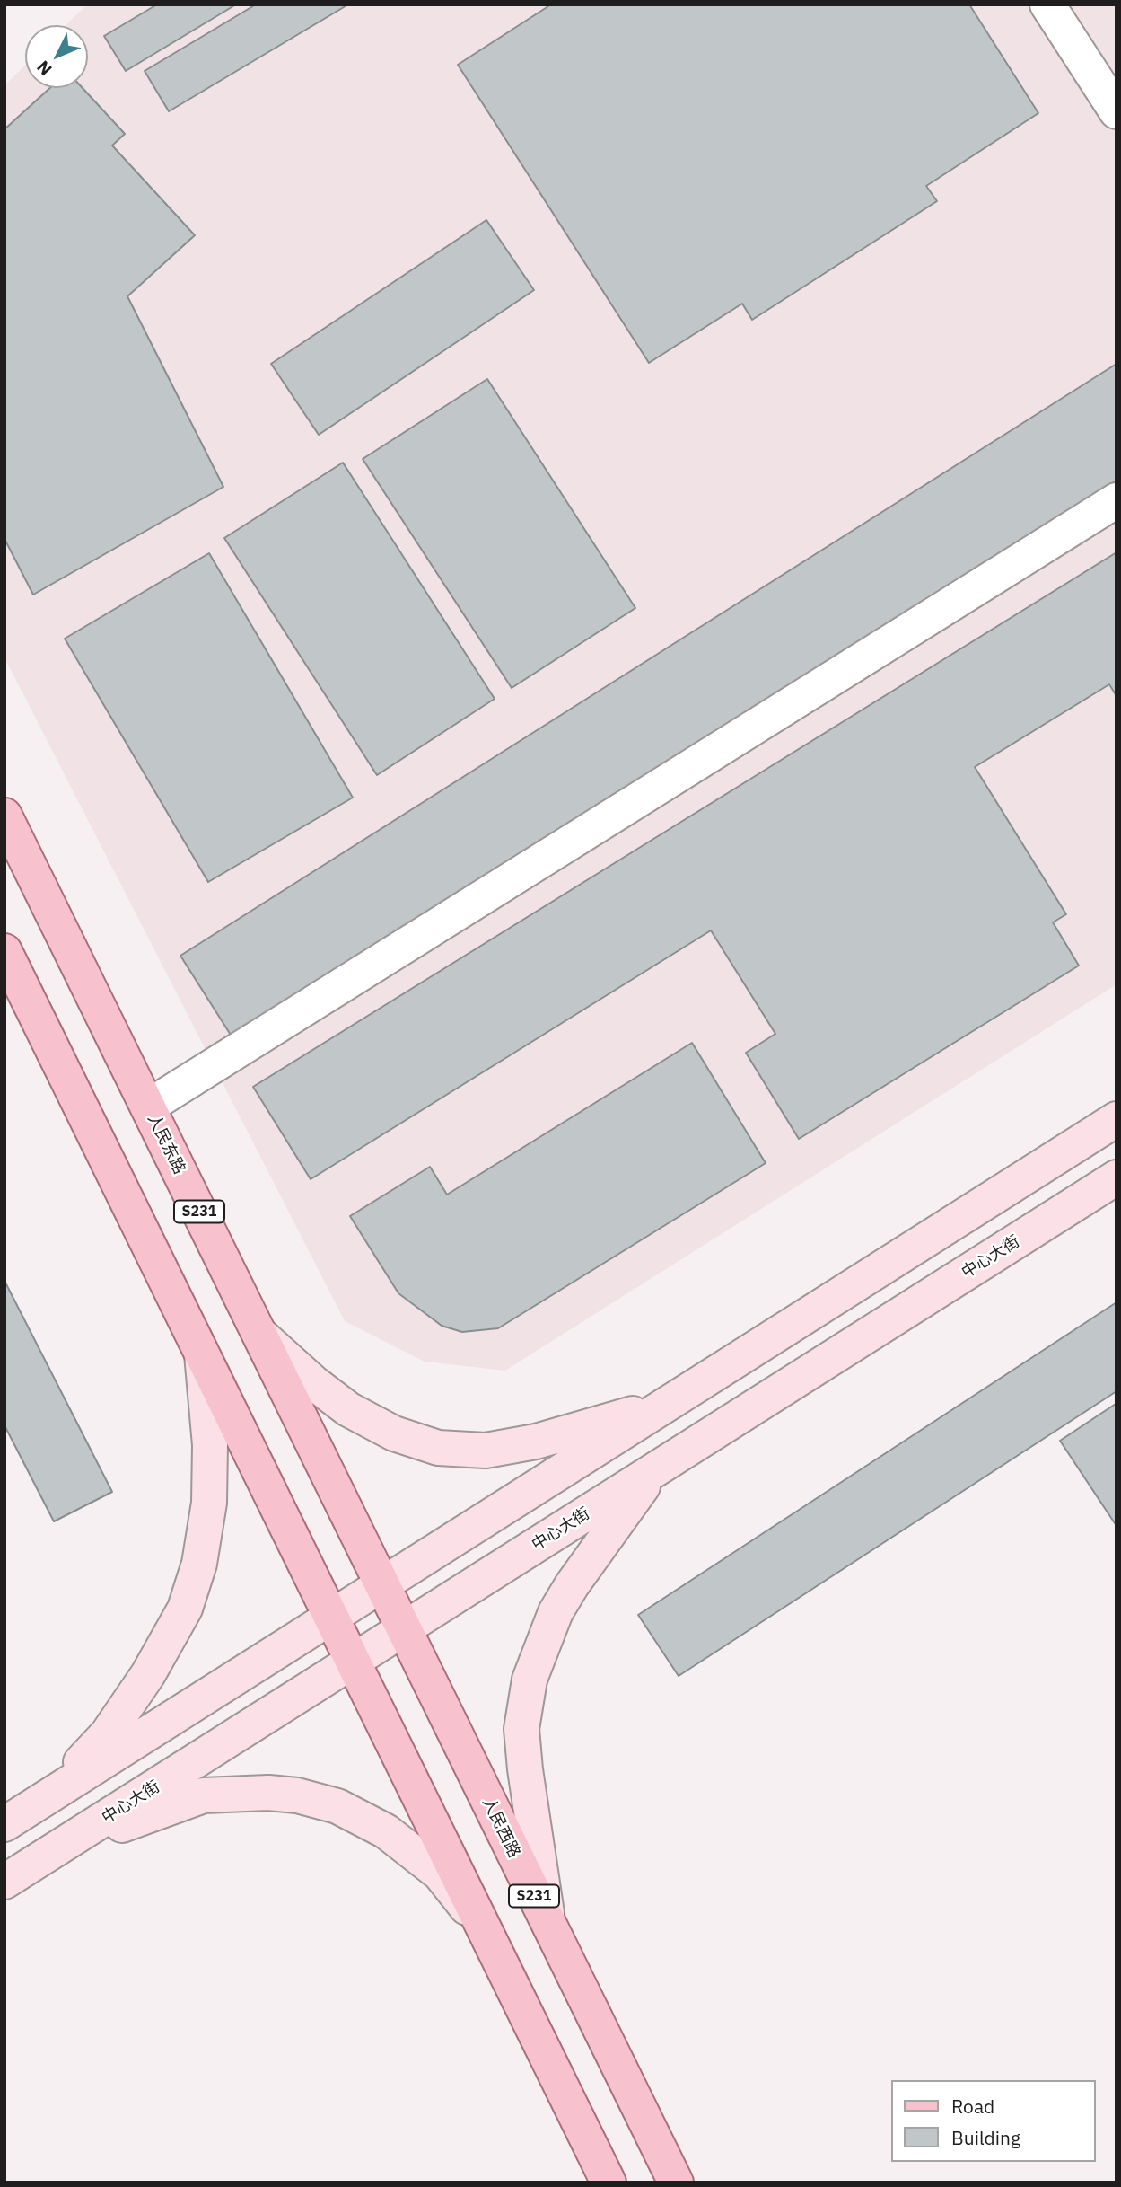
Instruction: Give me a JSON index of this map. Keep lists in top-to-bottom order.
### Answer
{
  "streets": {
    "main road": [
      "人民东路",
      "S231",
      "中心大街",
      "人民西路"
    ]
  },
  "crossings": [
    ["人民东路", "中心大街"],
    ["人民东路", "人民西路"],
    ["中心大街", "人民西路"]
  ],
  "legend": ["Road", "Building"],
  "north": "bottom left"
}
